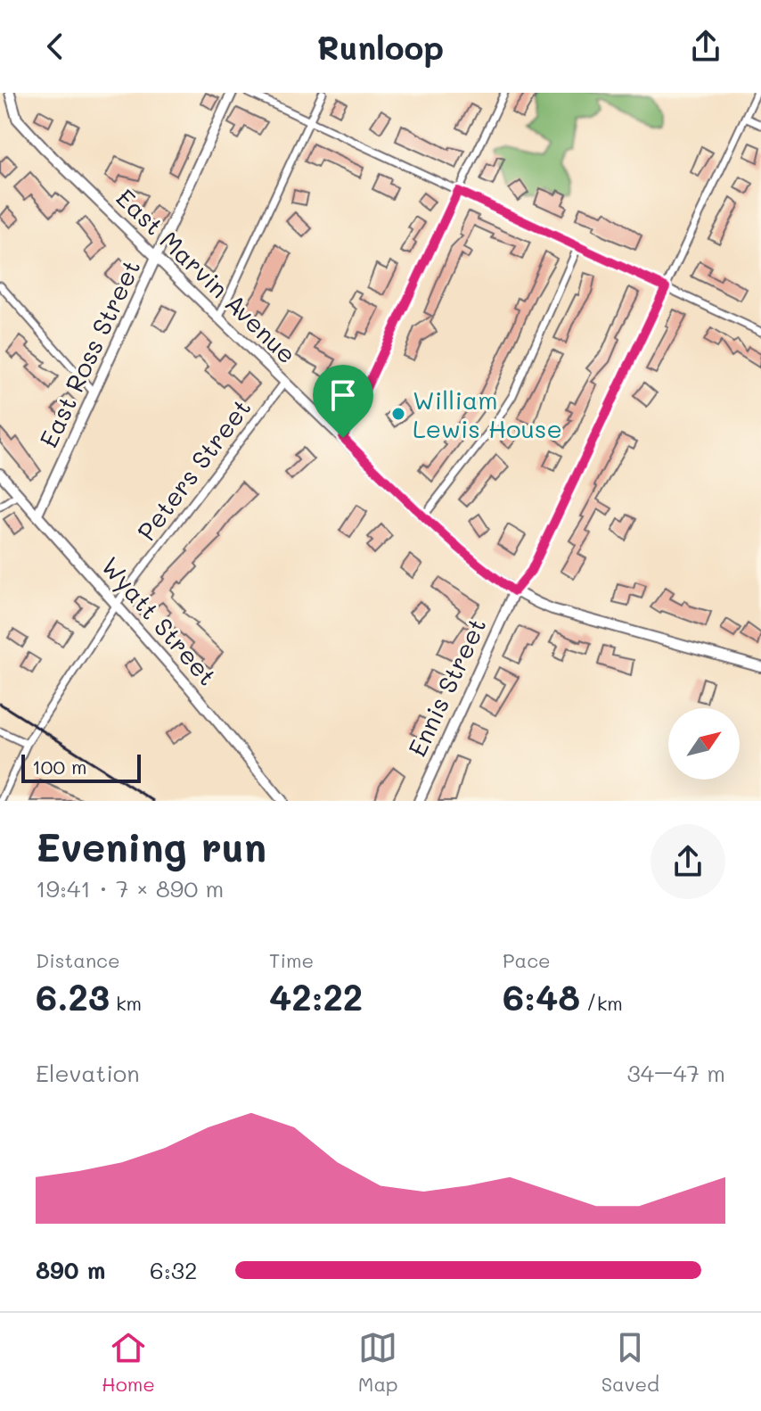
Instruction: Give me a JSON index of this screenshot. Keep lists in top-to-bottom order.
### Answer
{
  "streets": {
    "street": [
      "East Marvin Avenue",
      "East Ross Street",
      "Peters Street",
      "Wyatt Street",
      "Ennis Street"
    ]
  },
  "crossings": [
    ["East Marvin Avenue", "East Ross Street"],
    ["East Marvin Avenue", "Peters Street"],
    ["East Marvin Avenue", "Ennis Street"],
    ["East Ross Street", "Wyatt Street"],
    ["Peters Street", "Wyatt Street"]
  ],
  "places": ["William Lewis House"],
  "scale_bar": "100 m",
  "north": "top right",
  "page": {
    "header": "Runloop",
    "scale": "100 m",
    "heading": ["Evening run", "19:41 · 7 × 890 m"],
    "stats": [
      ["Distance", "6.23 km"],
      ["Time", "42:22"],
      ["Pace", "6:48 /km"]
    ],
    "chart": ["Elevation", "34–47 m"],
    "list": [
      {
        "name": "890 m",
        "note": "6:32"
      }
    ],
    "tabs": ["Home", "Map", "Saved"]
  }
}
